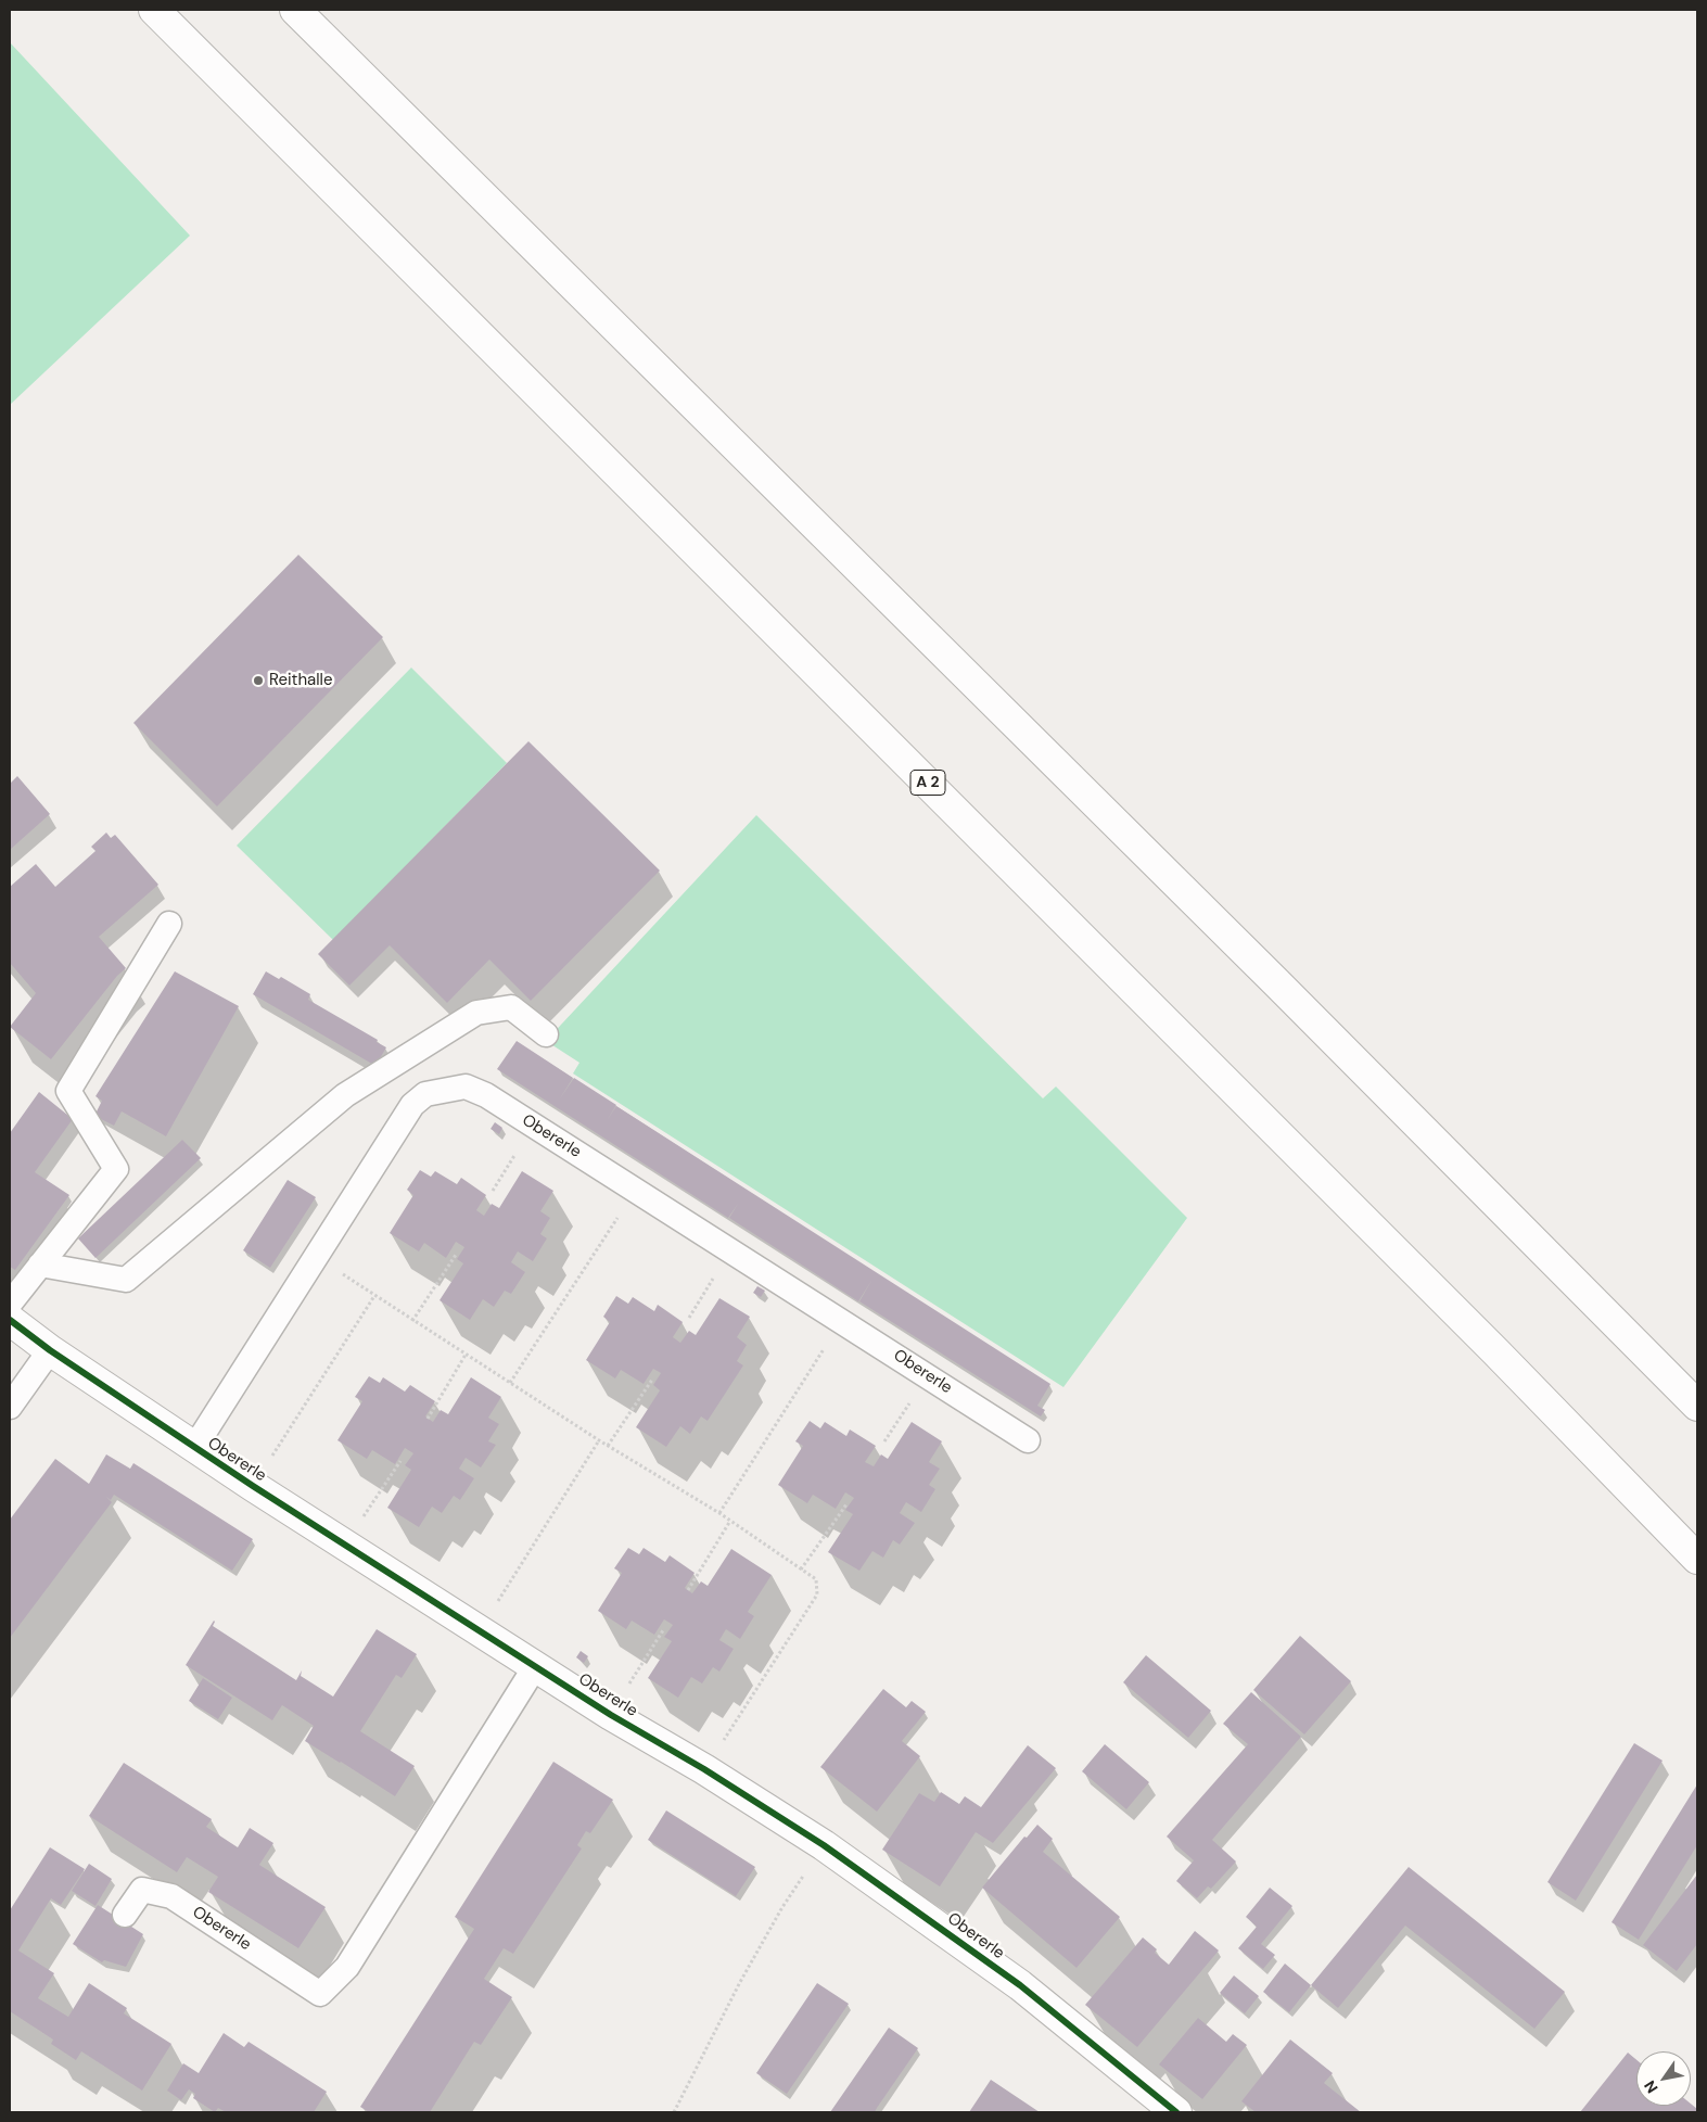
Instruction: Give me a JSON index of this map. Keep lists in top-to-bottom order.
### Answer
{
  "streets": {
    "main road": ["A 2", "Obererle"]
  },
  "places": ["Reithalle"],
  "north": "bottom left"
}
